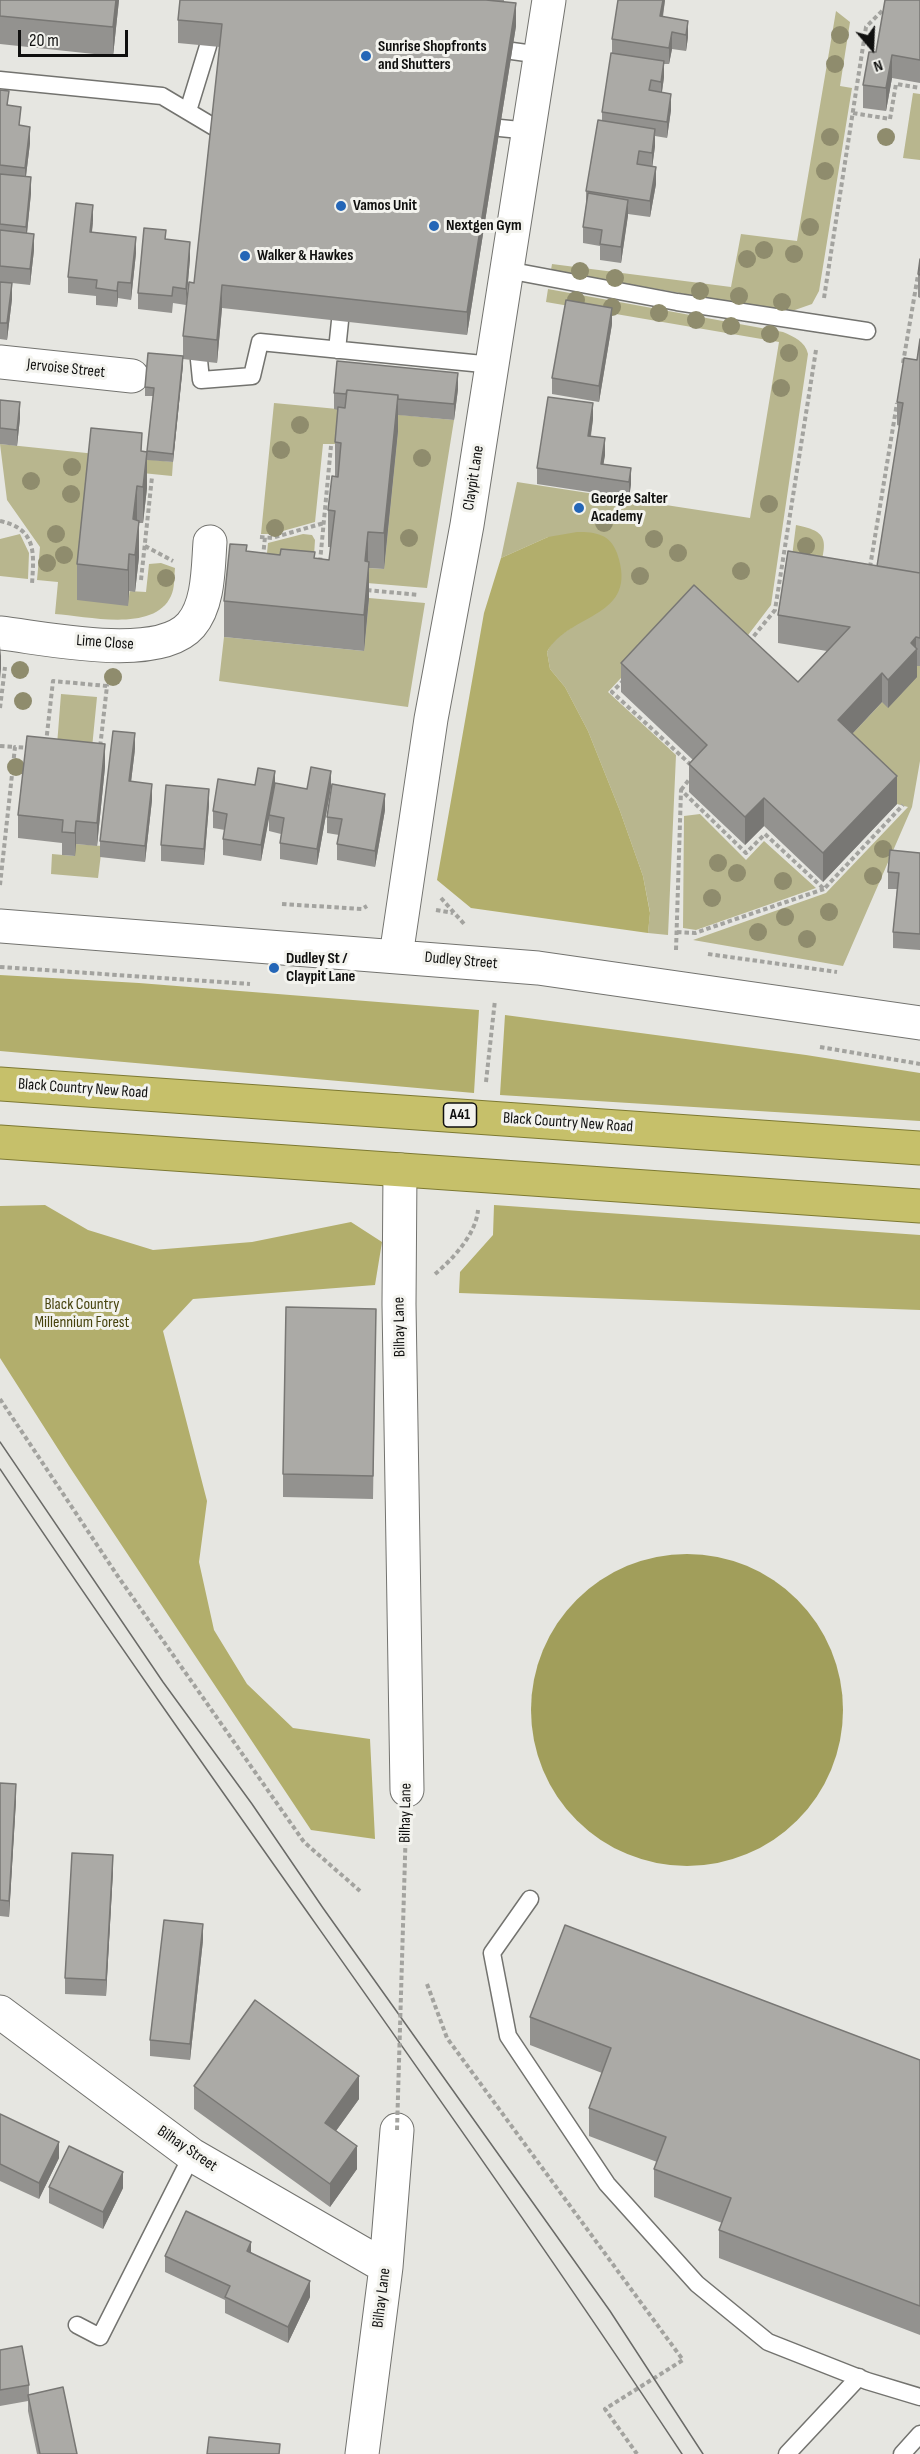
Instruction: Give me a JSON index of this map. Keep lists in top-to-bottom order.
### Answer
{
  "streets": {
    "highway": ["Black Country New Road", "A41"],
    "street": [
      "Jervoise Street",
      "Claypit Lane",
      "Lime Close",
      "Dudley Street",
      "Bilhay Lane",
      "Bilhay Street"
    ]
  },
  "crossings": [
    ["Claypit Lane", "Dudley Street"],
    ["Bilhay Lane", "Bilhay Street"]
  ],
  "parks": ["Black Country Millennium Forest"],
  "places": [
    "Sunrise Shopfronts and Shutters",
    "Vamos Unit",
    "Nextgen Gym",
    "Walker & Hawkes",
    "George Salter Academy",
    "Dudley St / Claypit Lane"
  ],
  "scale_bar": "20 m",
  "north": "bottom"
}
